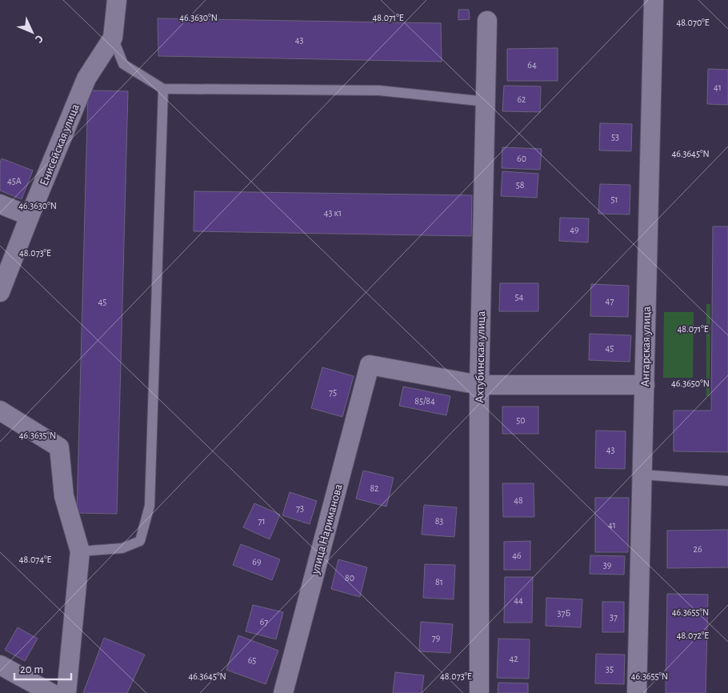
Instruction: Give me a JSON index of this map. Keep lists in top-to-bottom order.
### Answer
{
  "streets": {
    "street": [
      "Енисейская улица",
      "Ангарская улица",
      "Ахтубинская улица",
      "улица Нариманова"
    ]
  },
  "crossings": [
    ["Ахтубинская улица", "улица Нариманова"]
  ],
  "house_numbers": [
    "43",
    "64",
    "41",
    "62",
    "53",
    "60",
    "45А",
    "58",
    "51",
    "43 к1",
    "49",
    "54",
    "47",
    "45",
    "45",
    "75",
    "85/84",
    "50",
    "43",
    "82",
    "48",
    "73",
    "71",
    "83",
    "41",
    "26",
    "46",
    "69",
    "39",
    "80",
    "81",
    "44",
    "37Б",
    "37",
    "67",
    "79",
    "42",
    "65",
    "35"
  ],
  "scale_bar": "20 m",
  "north": "bottom right",
  "coordinates": [
    "48.071°E",
    "46.3630°N",
    "48.070°E",
    "46.3645°N",
    "48.073°E",
    "46.3650°N",
    "46.3635°N",
    "48.074°E",
    "46.3655°N",
    "48.072°E"
  ]
}
